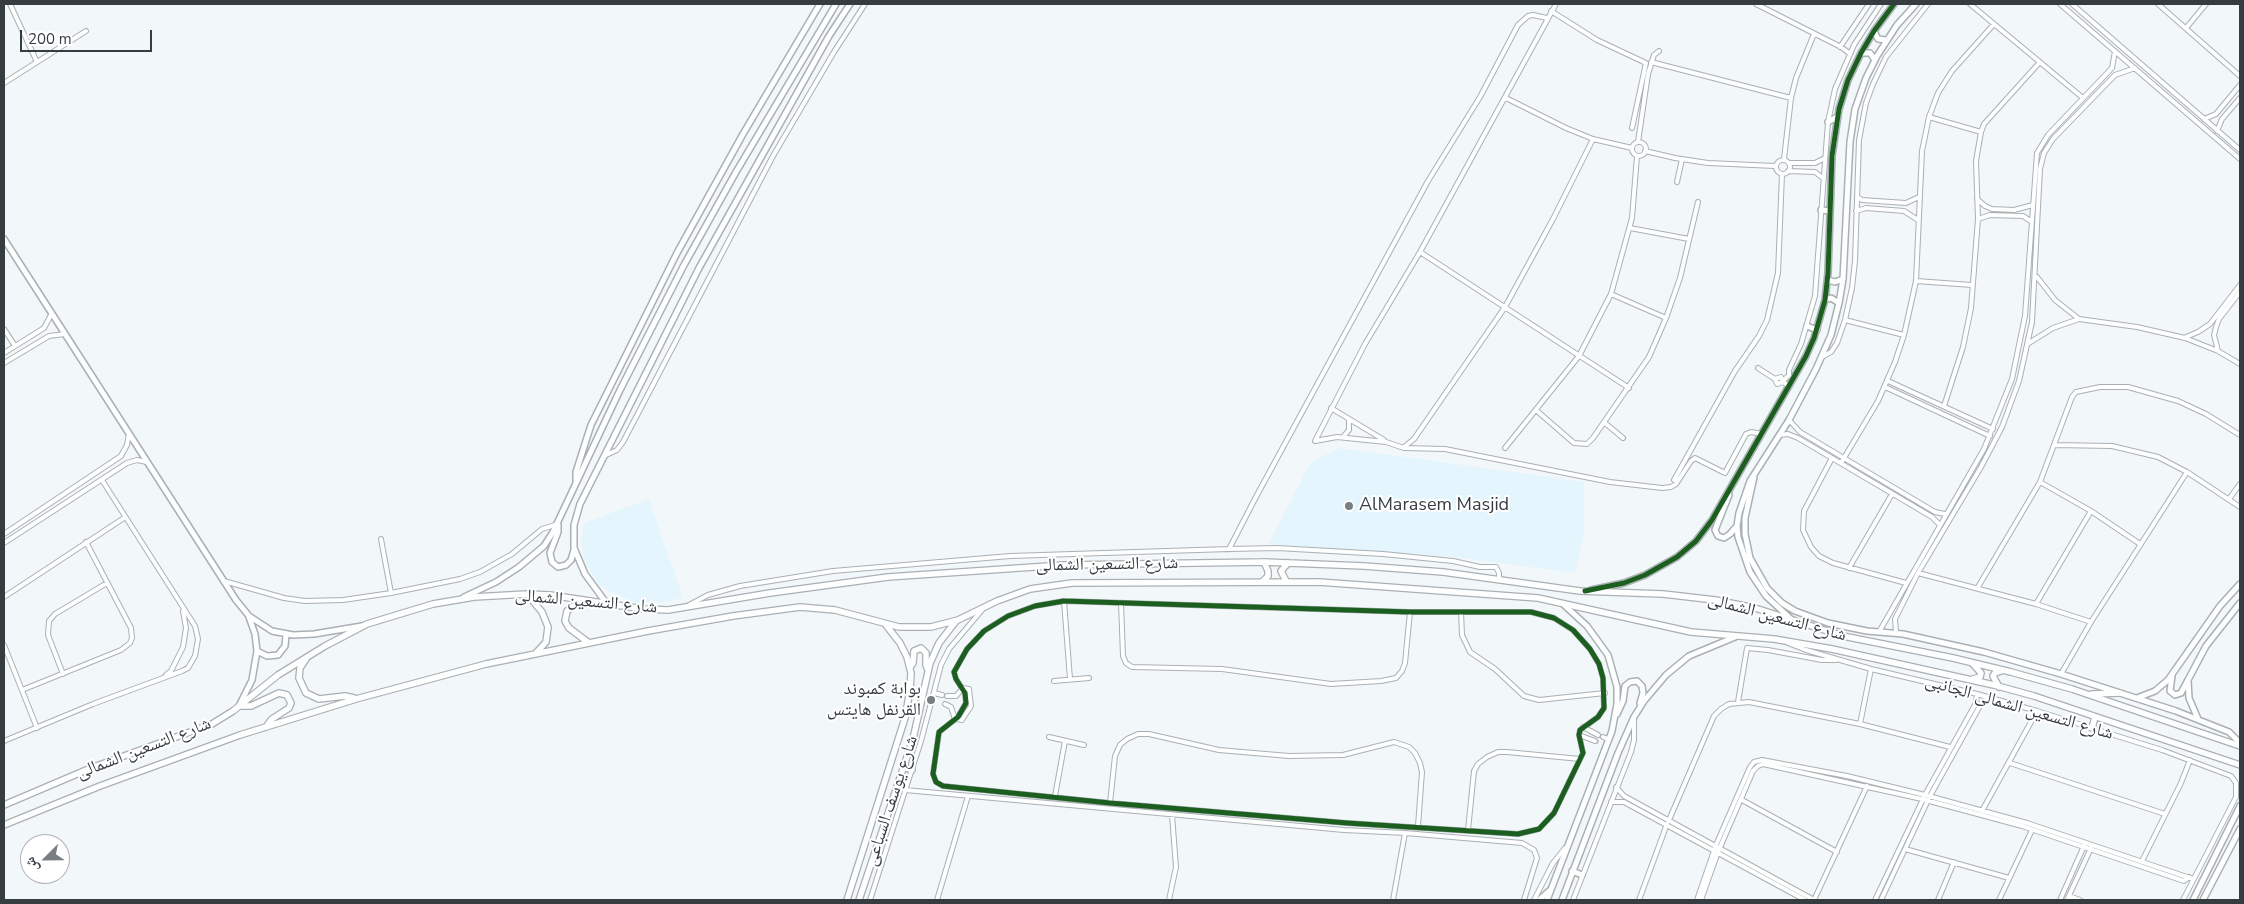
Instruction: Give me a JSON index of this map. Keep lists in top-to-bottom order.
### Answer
{
  "streets": {
    "main road": ["شارع التسعين الشمالى", "شارع يوسف السباعى"],
    "street": ["شارع التسعين الشمالى الجانبى"]
  },
  "crossings": [
    ["شارع التسعين الشمالى", "شارع التسعين الشمالى الجانبى"],
    ["شارع التسعين الشمالى", "شارع يوسف السباعى"]
  ],
  "places": ["AlMarasem Masjid", "بوابة كمبوند القرنفل هايتس"],
  "scale_bar": "200 m",
  "north": "bottom left"
}
